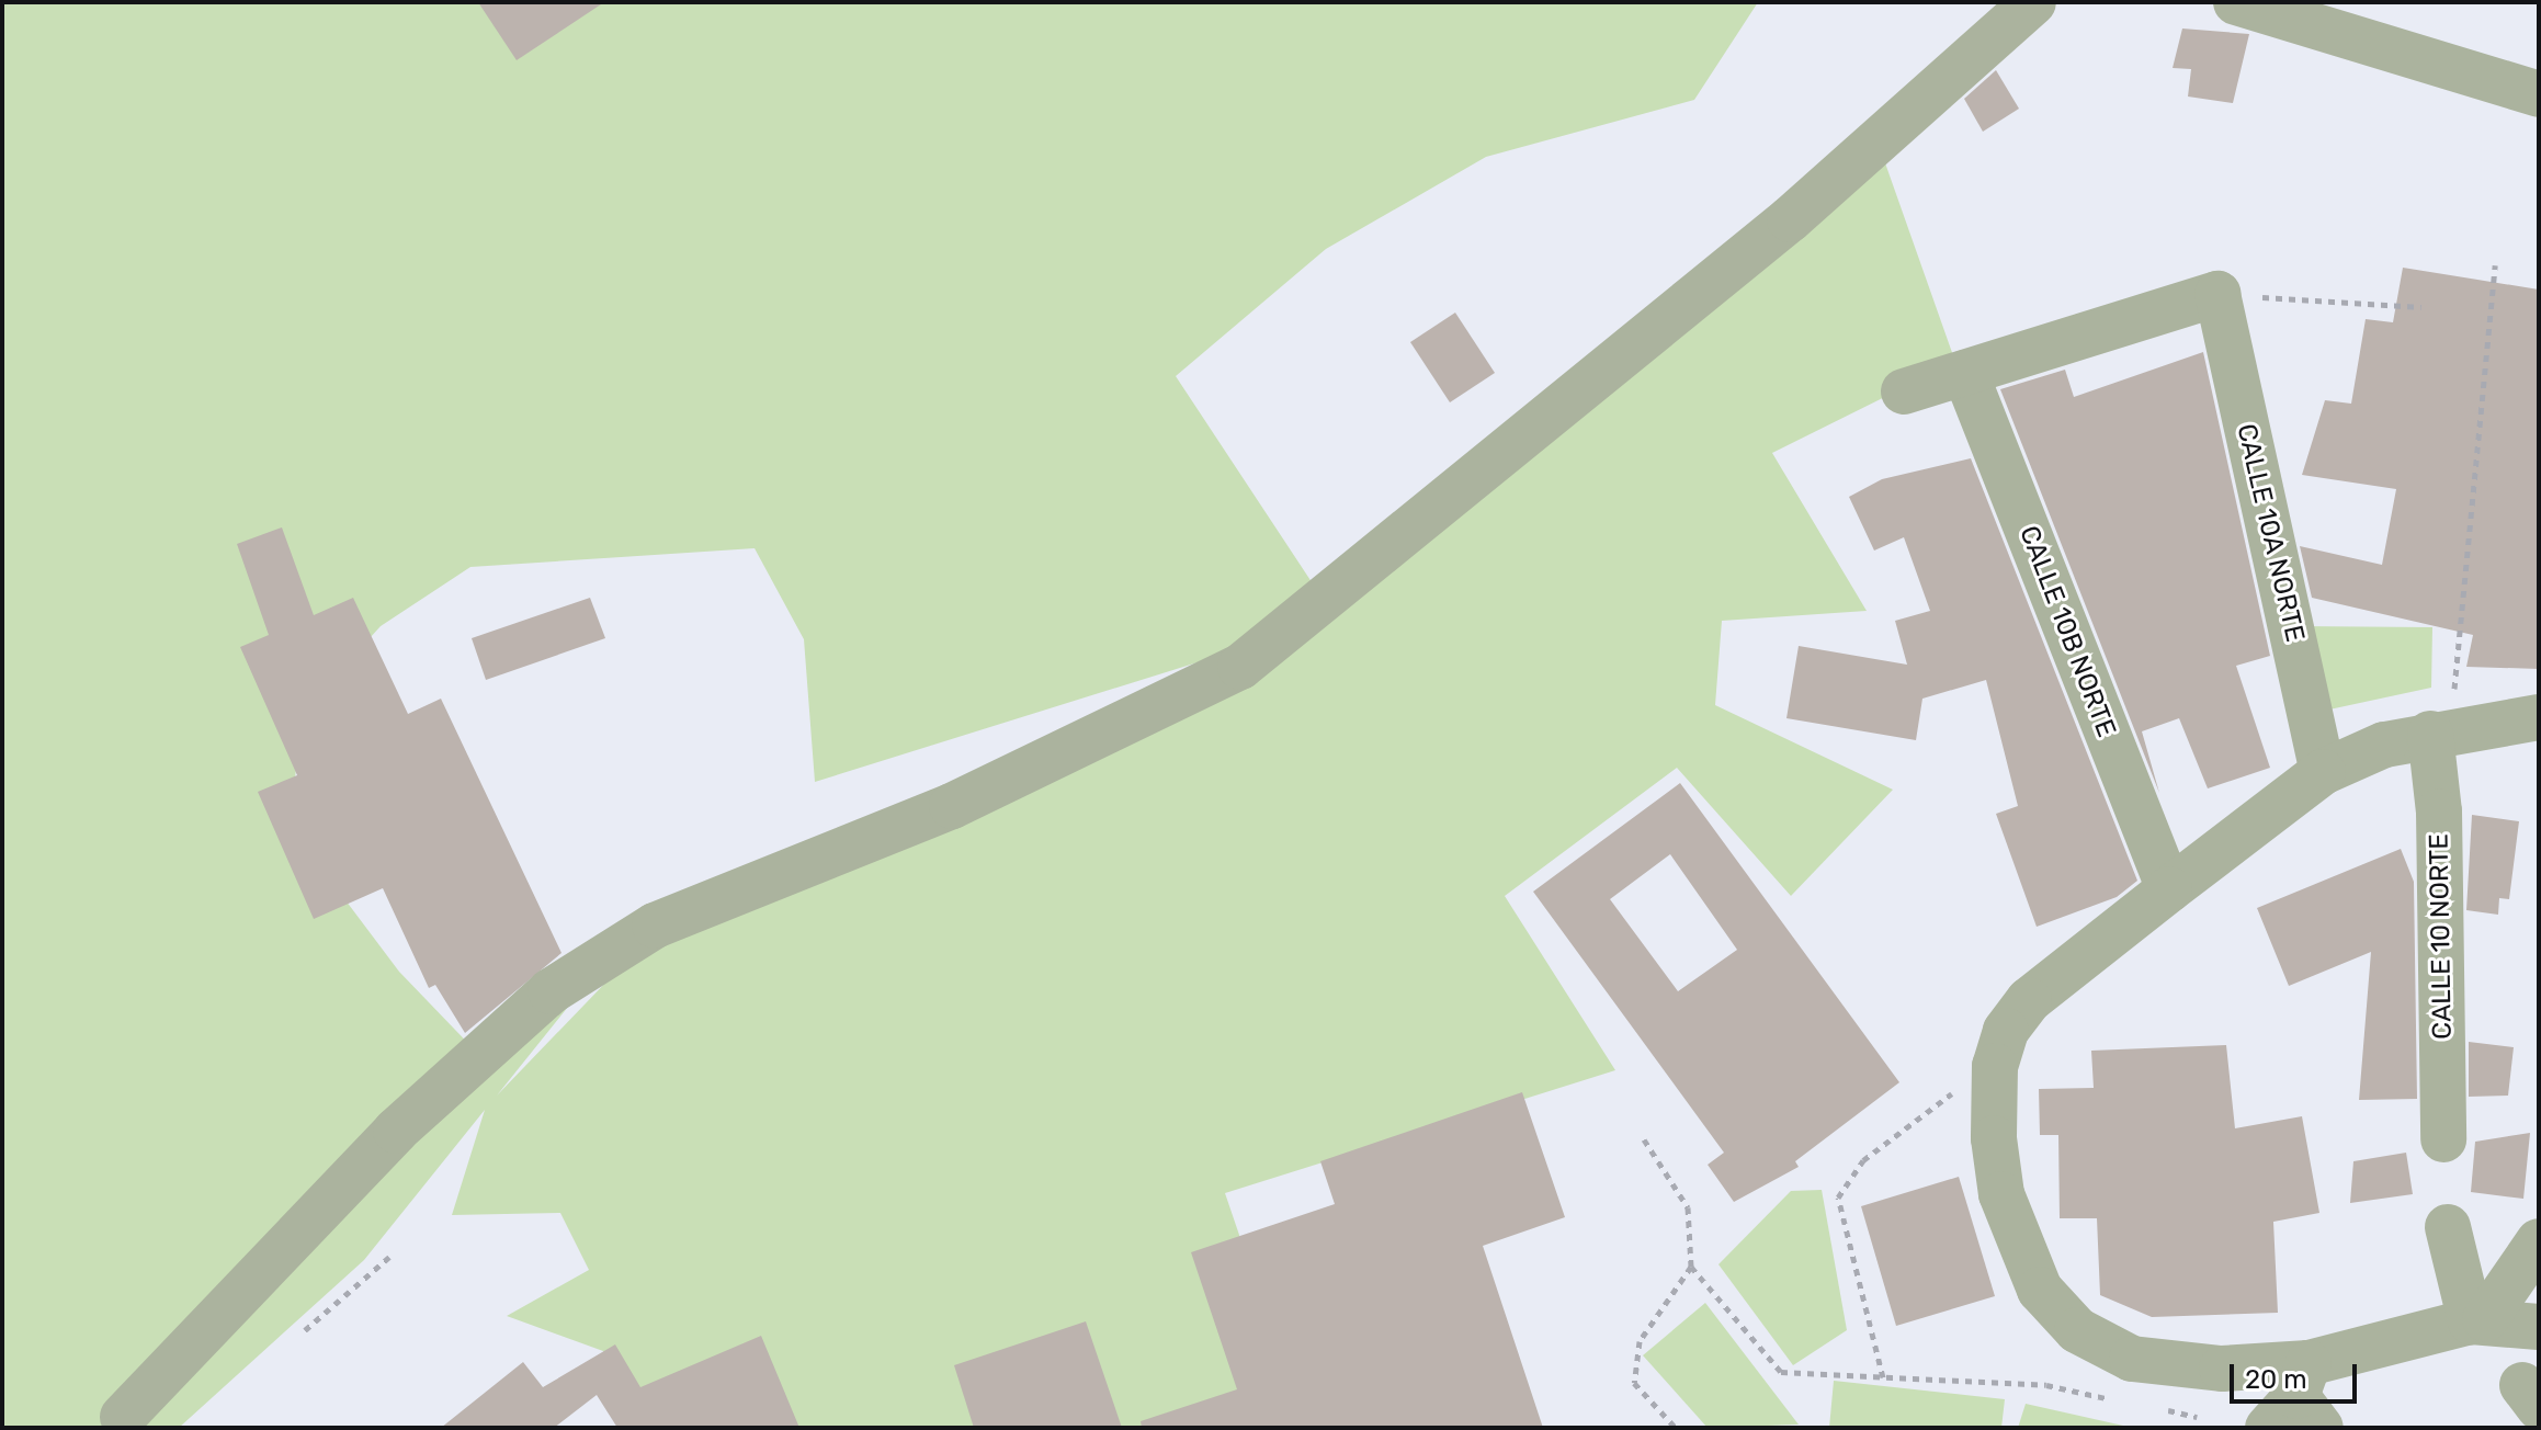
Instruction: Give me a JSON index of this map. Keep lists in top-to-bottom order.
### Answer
{
  "streets": {
    "street": ["CALLE 10A NORTE", "CALLE 10B NORTE", "CALLE 10 NORTE"]
  },
  "scale_bar": "20 m"
}
